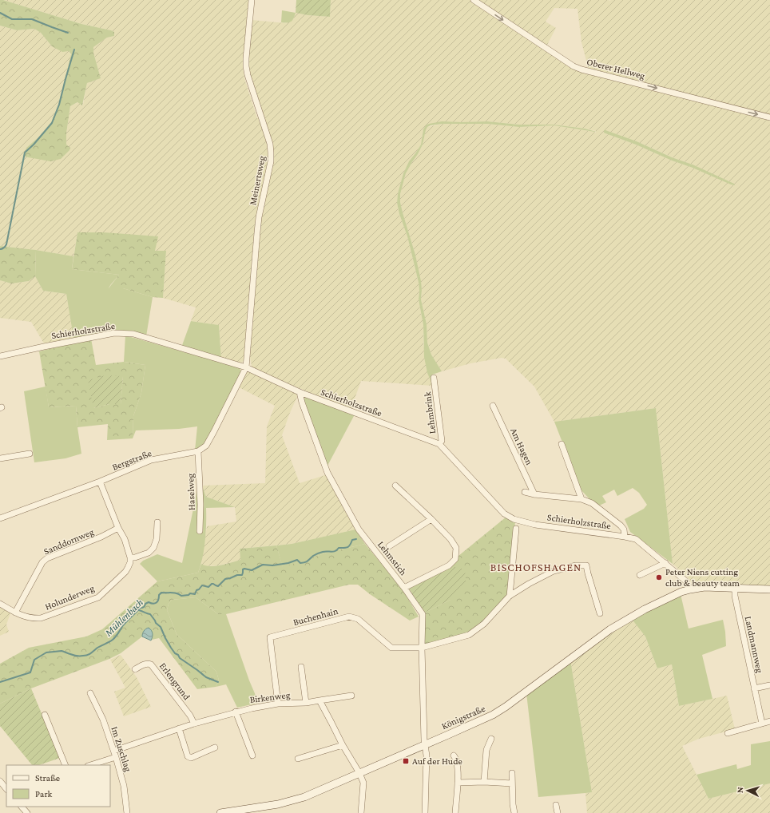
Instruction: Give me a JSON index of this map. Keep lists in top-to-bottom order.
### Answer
{
  "streets": {
    "main road": ["Königstraße"],
    "street": [
      "Oberer Hellweg",
      "Meinertsweg",
      "Schierholzstraße",
      "Lehmbrink",
      "Am Hagen",
      "Bergstraße",
      "Haselweg",
      "Sanddornweg",
      "Lehmstich",
      "Holunderweg",
      "Buchenhain",
      "Landmannweg",
      "Erlengrund",
      "Birkenweg",
      "Im Zuschlag"
    ]
  },
  "crossings": [
    ["Meinertsweg", "Schierholzstraße"],
    ["Schierholzstraße", "Lehmbrink"],
    ["Schierholzstraße", "Lehmstich"],
    ["Schierholzstraße", "Königstraße"],
    ["Bergstraße", "Haselweg"],
    ["Sanddornweg", "Holunderweg"],
    ["Lehmstich", "Buchenhain"],
    ["Lehmstich", "Königstraße"],
    ["Buchenhain", "Birkenweg"],
    ["Landmannweg", "Königstraße"],
    ["Erlengrund", "Birkenweg"],
    ["Birkenweg", "Im Zuschlag"]
  ],
  "one_way": ["Oberer Hellweg"],
  "districts": ["BISCHOFSHAGEN"],
  "water": ["Mühlenbach"],
  "places": {
    "other": ["Peter Niens cutting club & beauty team"],
    "transit": ["Auf der Hude"]
  },
  "legend": ["Straße", "Park"],
  "north": "left"
}
